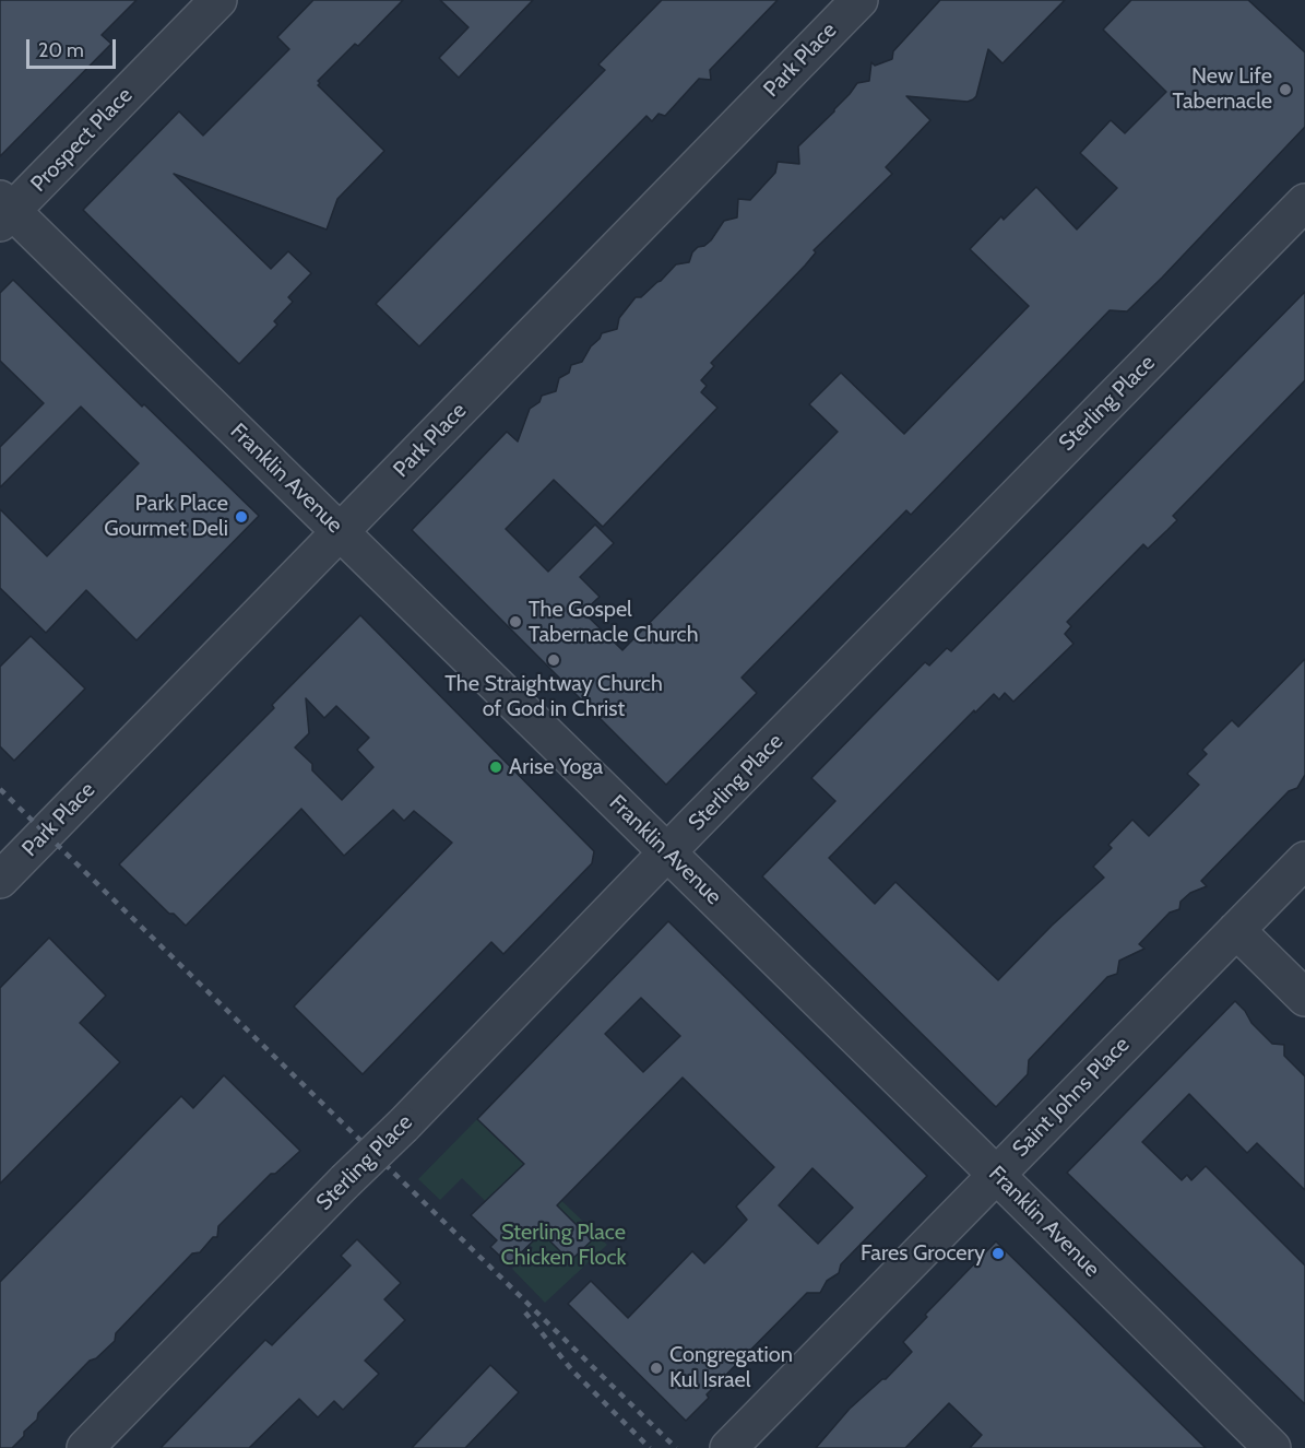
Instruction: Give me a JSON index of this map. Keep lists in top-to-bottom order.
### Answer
{
  "streets": {
    "street": [
      "Park Place",
      "Prospect Place",
      "Sterling Place",
      "Franklin Avenue",
      "Saint Johns Place"
    ]
  },
  "crossings": [
    ["Park Place", "Franklin Avenue"],
    ["Prospect Place", "Franklin Avenue"],
    ["Sterling Place", "Franklin Avenue"],
    ["Franklin Avenue", "Saint Johns Place"]
  ],
  "parks": ["Sterling Place Chicken Flock"],
  "places": [
    "New Life Tabernacle",
    "Park Place Gourmet Deli",
    "The Gospel Tabernacle Church",
    "The Straightway Church of God in Christ",
    "Arise Yoga",
    "Fares Grocery",
    "Congregation Kul Israel"
  ],
  "scale_bar": "20 m"
}
